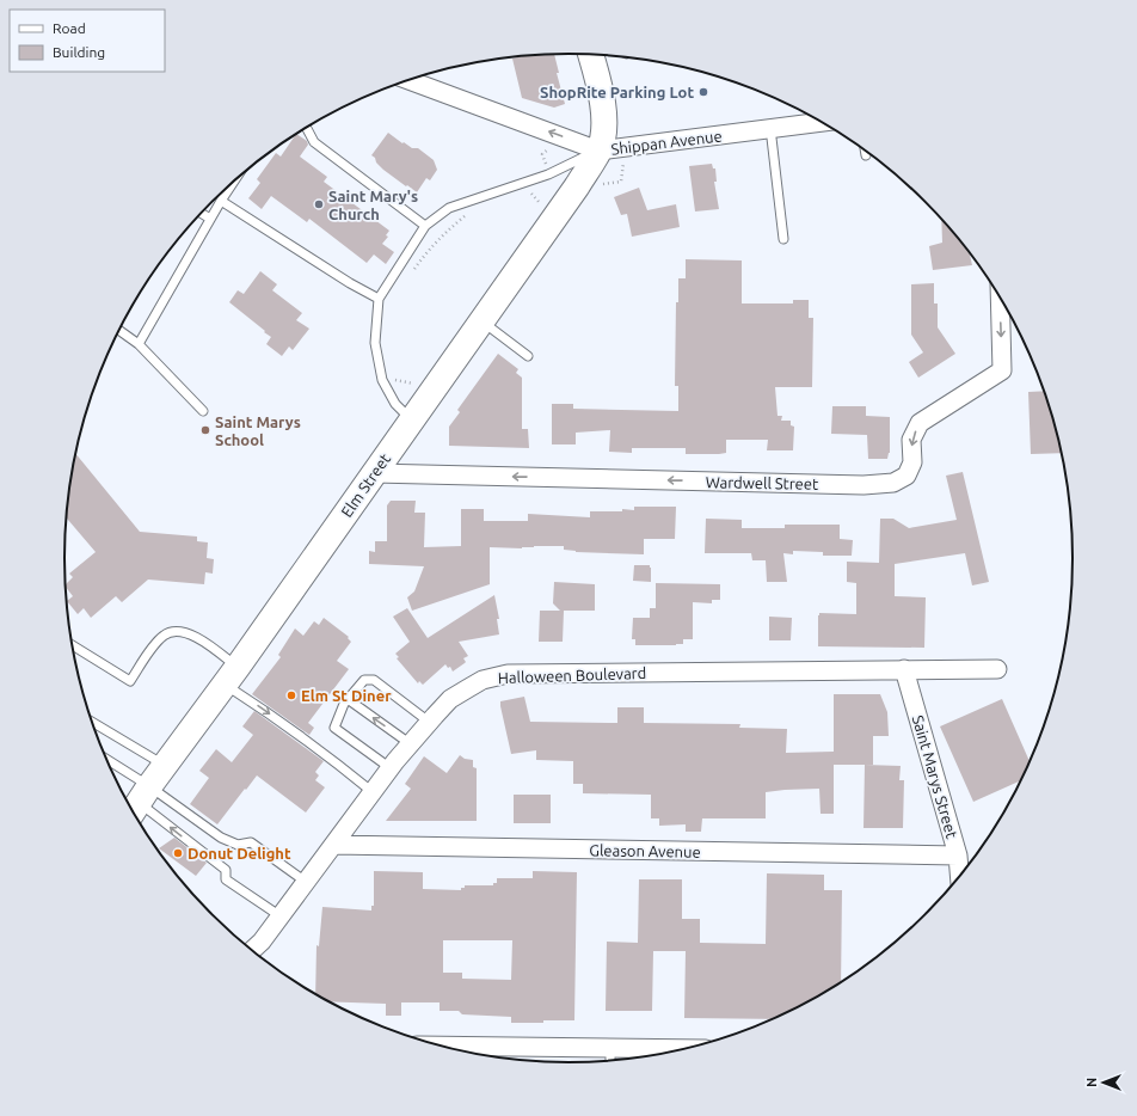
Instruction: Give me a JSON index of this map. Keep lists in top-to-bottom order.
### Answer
{
  "streets": {
    "main road": ["Elm Street"],
    "street": [
      "Shippan Avenue",
      "Wardwell Street",
      "Halloween Boulevard",
      "Saint Marys Street",
      "Gleason Avenue"
    ]
  },
  "crossings": [
    ["Shippan Avenue", "Elm Street"],
    ["Wardwell Street", "Elm Street"],
    ["Halloween Boulevard", "Saint Marys Street"],
    ["Halloween Boulevard", "Gleason Avenue"],
    ["Saint Marys Street", "Gleason Avenue"]
  ],
  "one_way": ["Shippan Avenue", "Wardwell Street"],
  "places": [
    "ShopRite Parking Lot",
    "Saint Mary's Church",
    "Saint Marys School",
    "Elm St Diner",
    "Donut Delight"
  ],
  "legend": ["Road", "Building"],
  "north": "left"
}
